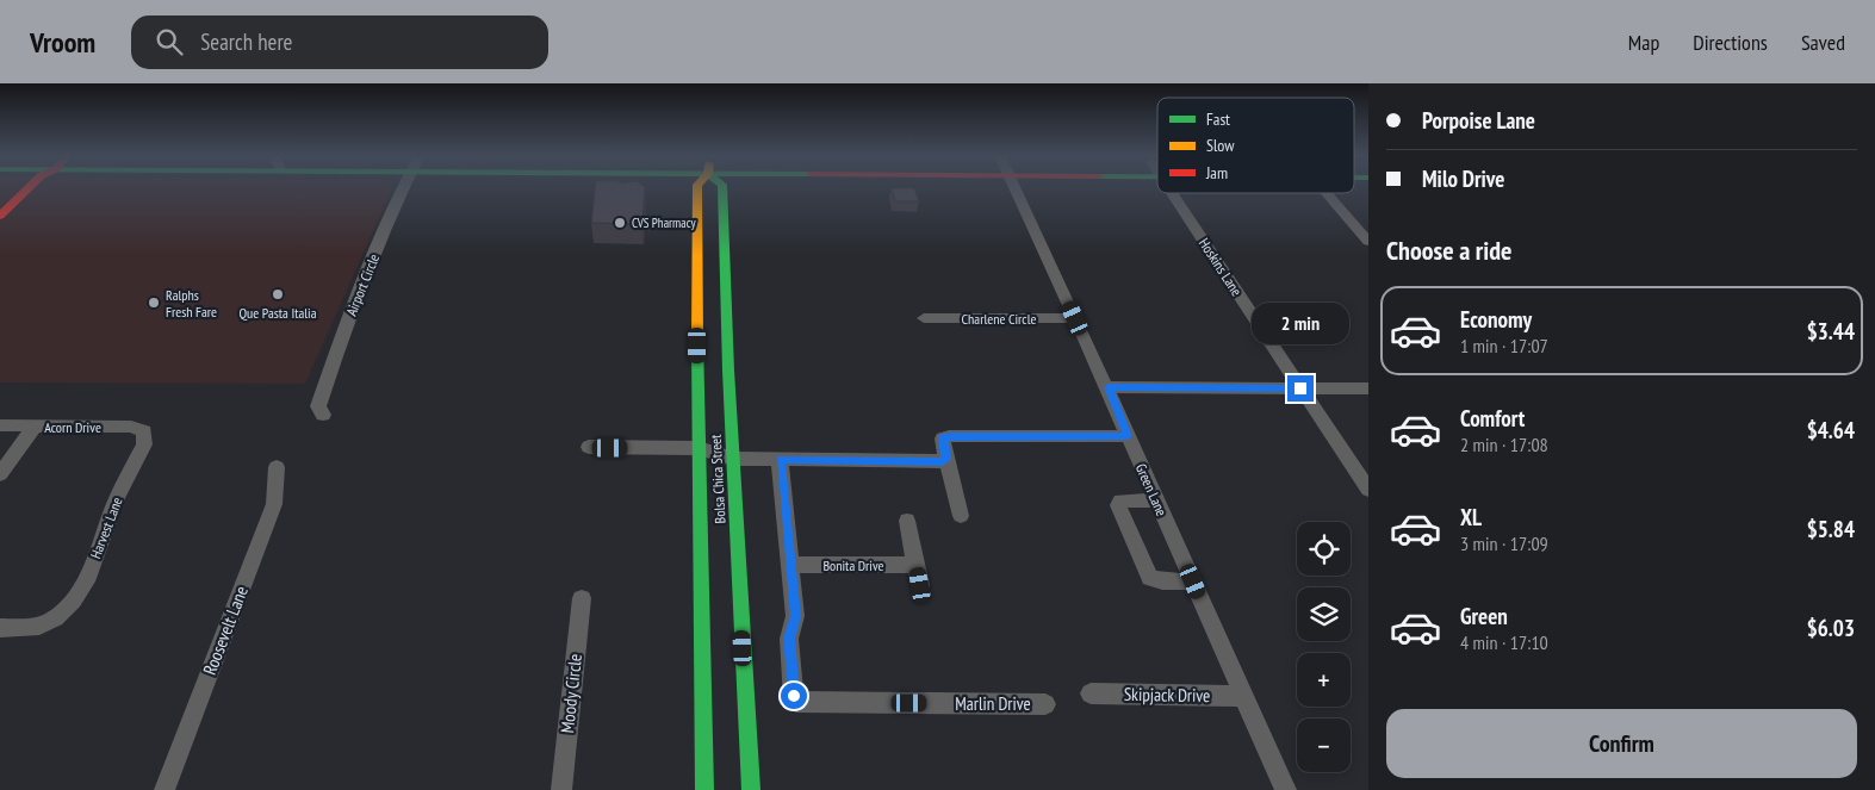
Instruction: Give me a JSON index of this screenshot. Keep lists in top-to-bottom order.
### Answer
{
  "streets": {
    "main road": ["Bolsa Chica Street"],
    "street": [
      "Hoskins Lane",
      "Airport Circle",
      "Charlene Circle",
      "Acorn Drive",
      "Green Lane",
      "Harvest Lane",
      "Bonita Drive",
      "Roosevelt Lane",
      "Moody Circle",
      "Skipjack Drive",
      "Marlin Drive"
    ]
  },
  "crossings": [
    ["Charlene Circle", "Green Lane"],
    ["Acorn Drive", "Harvest Lane"],
    ["Green Lane", "Skipjack Drive"],
    ["Bonita Drive", "Marlin Drive"]
  ],
  "places": ["CVS Pharmacy", "Que Pasta Italia", "Ralphs Fresh Fare"],
  "legend": ["Fast", "Slow", "Jam"],
  "page": {
    "header": "Vroom",
    "search": "Search here",
    "nav": ["Map", "Directions", "Saved"],
    "banner": ["Porpoise Lane", "Milo Drive"],
    "heading": "Choose a ride",
    "list": [
      {
        "name": "Economy",
        "note": "1 min · 17:07",
        "value": "$3.44"
      },
      {
        "name": "Comfort",
        "note": "2 min · 17:08",
        "value": "$4.64"
      },
      {
        "name": "XL",
        "note": "3 min · 17:09",
        "value": "$5.84"
      },
      {
        "name": "Green",
        "note": "4 min · 17:10",
        "value": "$6.03"
      }
    ],
    "bubble": "2 min",
    "map_buttons": ["+", "−"],
    "buttons": "Confirm"
  }
}
